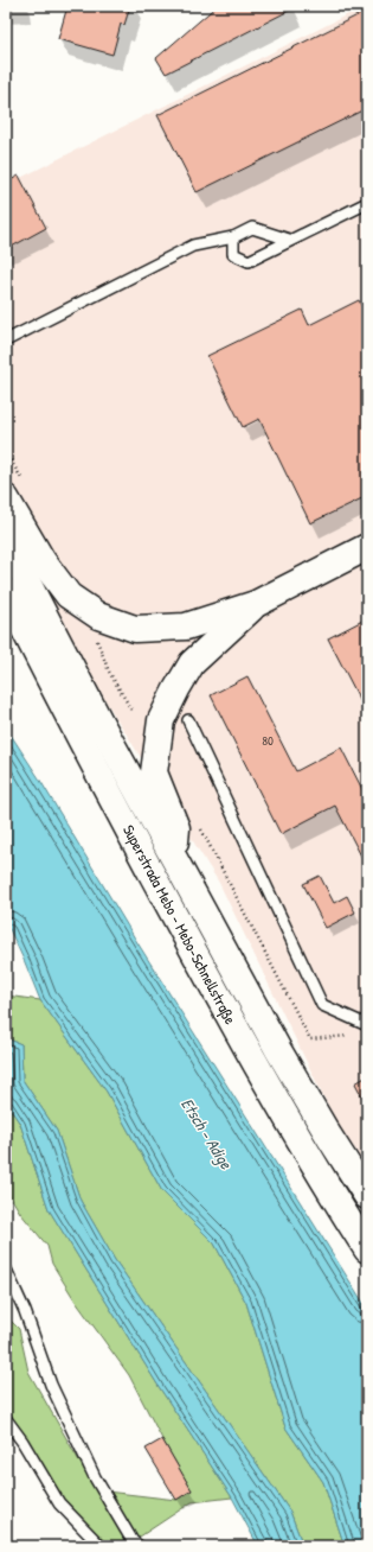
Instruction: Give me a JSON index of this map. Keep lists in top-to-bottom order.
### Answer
{
  "streets": {
    "highway": ["Superstrada Mebo - Mebo-Schnellstraße"]
  },
  "water": ["Etsch - Adige"],
  "house_numbers": ["80"]
}
